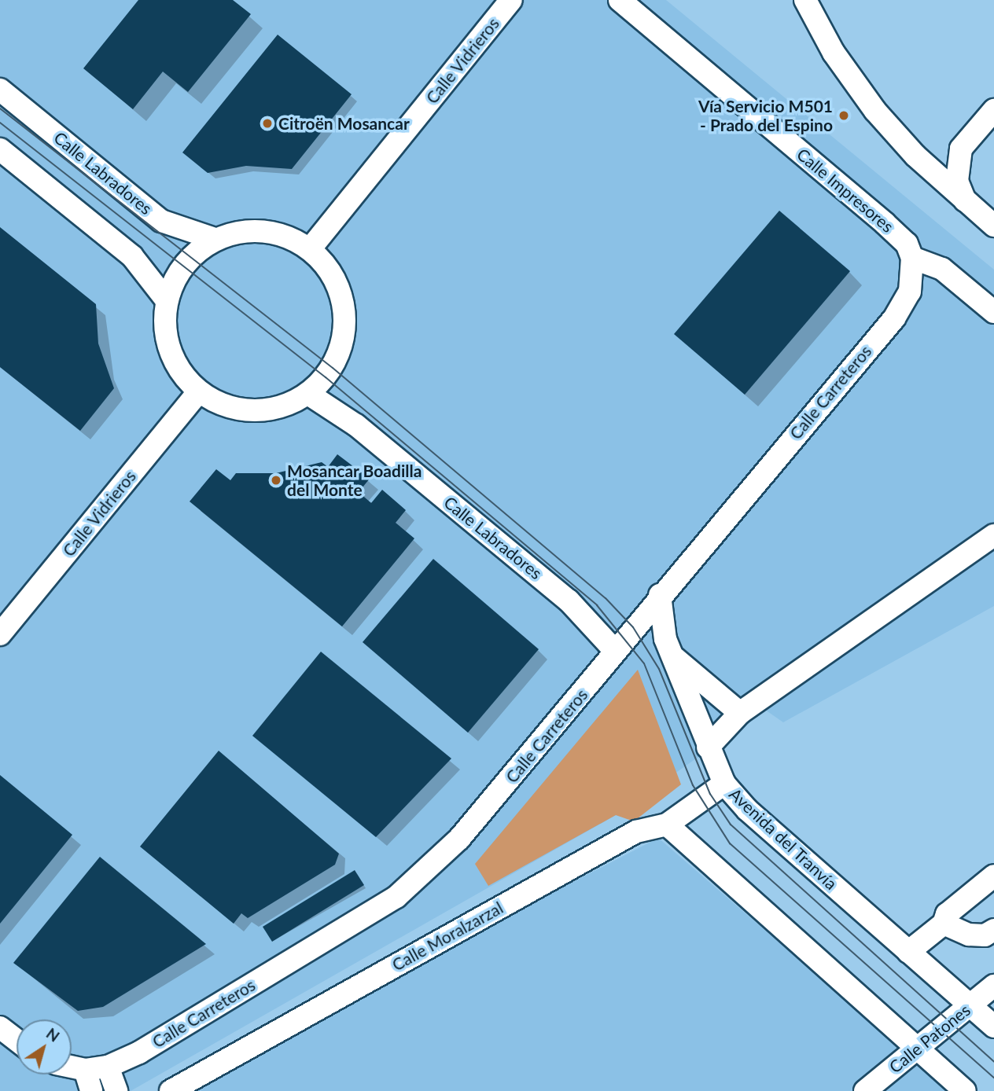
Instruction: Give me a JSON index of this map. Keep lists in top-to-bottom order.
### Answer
{
  "streets": {
    "street": [
      "Calle Vidrieros",
      "Calle Labradores",
      "Calle Impresores",
      "Calle Carreteros",
      "Avenida del Tranvía",
      "Calle Moralzarzal",
      "Calle Patones"
    ]
  },
  "crossings": [
    ["Calle Vidrieros", "Calle Labradores"],
    ["Calle Labradores", "Calle Carreteros"],
    ["Calle Impresores", "Calle Carreteros"],
    ["Calle Carreteros", "Avenida del Tranvía"],
    ["Avenida del Tranvía", "Calle Moralzarzal"],
    ["Avenida del Tranvía", "Calle Patones"]
  ],
  "places": ["Vía Servicio M501 - Prado del Espino", "Citroën Mosancar", "Mosancar Boadilla del Monte"],
  "north": "top right"
}
